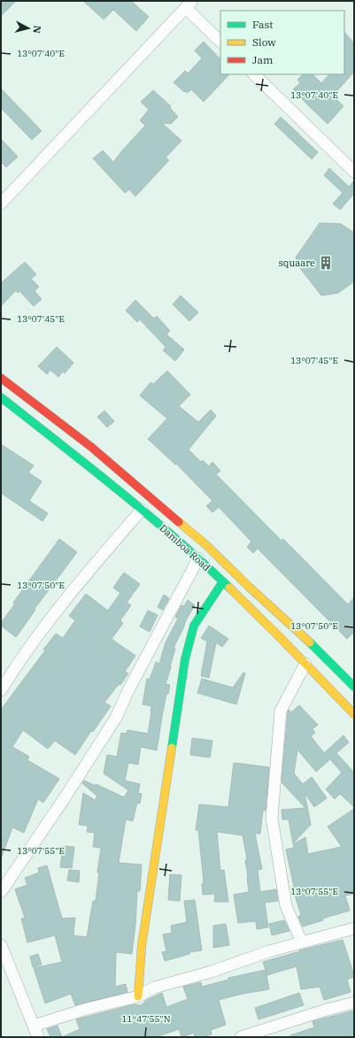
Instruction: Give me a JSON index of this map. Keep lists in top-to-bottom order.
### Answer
{
  "streets": {
    "main road": ["Damboa Road"]
  },
  "places": {
    "building": ["squaare"]
  },
  "legend": ["Fast", "Slow", "Jam"],
  "north": "right",
  "coordinates": [
    "13°07'40\"E",
    "13°07'45\"E",
    "13°07'50\"E",
    "13°07'55\"E",
    "11°47'55\"N"
  ]
}
